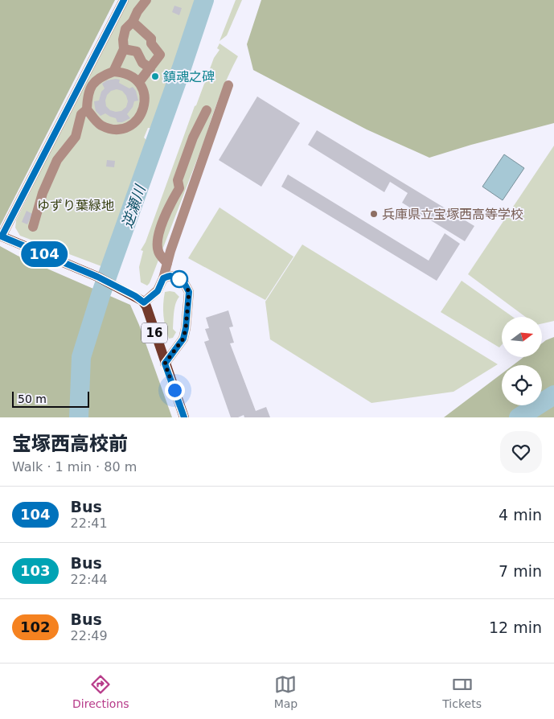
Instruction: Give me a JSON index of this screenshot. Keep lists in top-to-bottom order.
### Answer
{
  "streets": {
    "main road": ["16"]
  },
  "water": ["逆瀬川"],
  "parks": ["ゆずり葉緑地"],
  "places": ["鎮魂之碑", "兵庫県立宝塚西高等学校"],
  "lines": ["bus line 104"],
  "scale_bar": "50 m",
  "north": "right",
  "page": {
    "on_map": "104",
    "scale": "50 m",
    "heading": ["宝塚西高校前", "Walk · 1 min · 80 m"],
    "list": [
      {
        "mark": "104",
        "name": "Bus",
        "note": "22:41",
        "value": "4 min"
      },
      {
        "mark": "103",
        "name": "Bus",
        "note": "22:44",
        "value": "7 min"
      },
      {
        "mark": "102",
        "name": "Bus",
        "note": "22:49",
        "value": "12 min"
      }
    ],
    "tabs": ["Directions", "Map", "Tickets"]
  }
}
